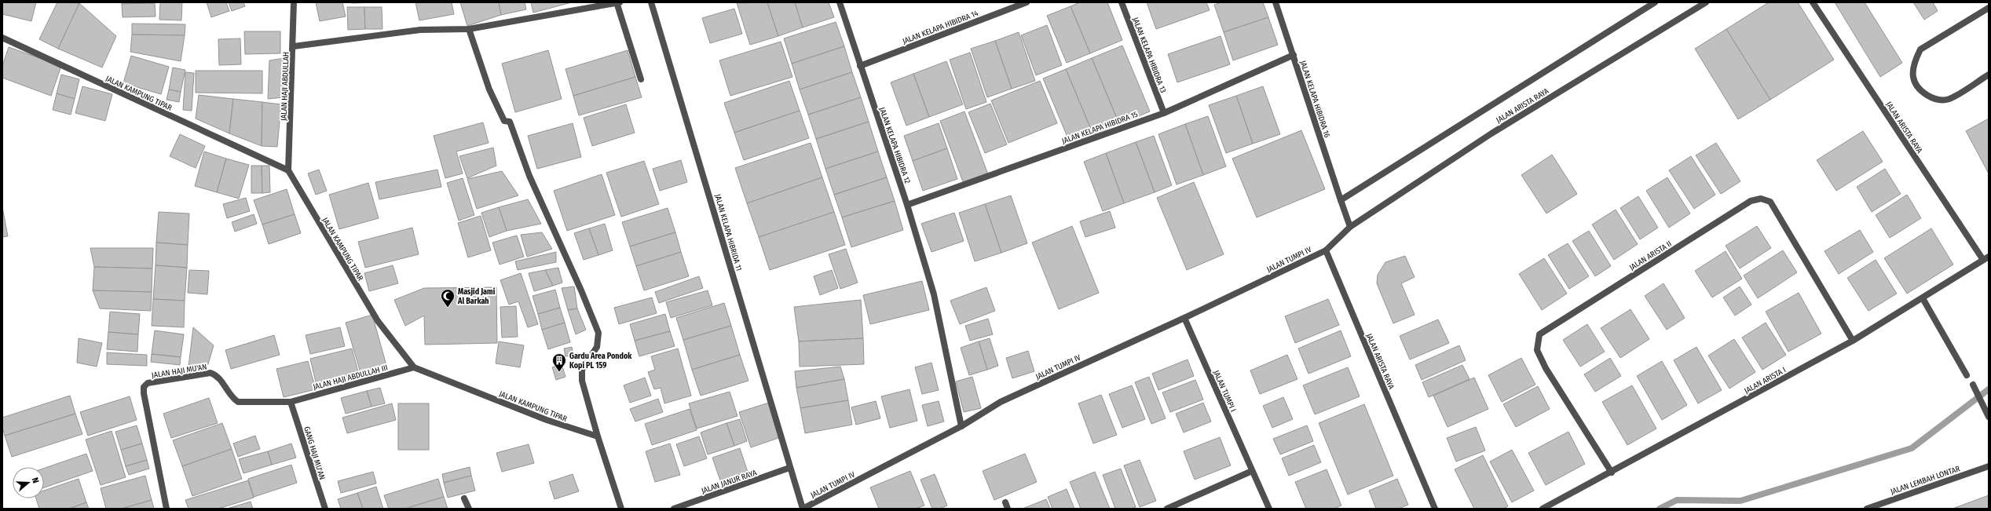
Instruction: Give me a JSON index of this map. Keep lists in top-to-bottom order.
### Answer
{
  "streets": {
    "street": [
      "JALAN KELAPA HIBIDRA 14",
      "JALAN KELAPA HIBIDRA 13",
      "JALAN HAJI ABDULLAH",
      "JALAN KAMPUNG TIPAR",
      "JALAN KELAPA HIBIDRA 16",
      "JALAN ARISTA RAYA",
      "JALAN KELAPA HIBIDRA 15",
      "JALAN KELAPA HIBIDRA 12",
      "JALAN KELAPA HIBRIDA 11",
      "JALAN ARISTA II",
      "JALAN TUMPI IV",
      "JALAN HAJI MU'AN",
      "JALAN HAJI ABDULLAH III",
      "JALAN ARISTA I",
      "JALAN TUMPI I",
      "GANG HAJI MU'AN",
      "JALAN LEMBAH LONTAR",
      "JALAN JANUR RAYA"
    ]
  },
  "crossings": [
    ["JALAN KELAPA HIBIDRA 14", "JALAN KELAPA HIBIDRA 12"],
    ["JALAN KELAPA HIBIDRA 13", "JALAN KELAPA HIBIDRA 15"],
    ["JALAN HAJI ABDULLAH", "JALAN KAMPUNG TIPAR"],
    ["JALAN KAMPUNG TIPAR", "JALAN HAJI ABDULLAH III"],
    ["JALAN KELAPA HIBIDRA 16", "JALAN ARISTA RAYA"],
    ["JALAN KELAPA HIBIDRA 16", "JALAN KELAPA HIBIDRA 15"],
    ["JALAN ARISTA RAYA", "JALAN TUMPI IV"],
    ["JALAN ARISTA RAYA", "JALAN ARISTA I"],
    ["JALAN KELAPA HIBIDRA 15", "JALAN KELAPA HIBIDRA 12"],
    ["JALAN KELAPA HIBIDRA 12", "JALAN TUMPI IV"],
    ["JALAN KELAPA HIBRIDA 11", "JALAN TUMPI IV"],
    ["JALAN KELAPA HIBRIDA 11", "JALAN JANUR RAYA"],
    ["JALAN ARISTA II", "JALAN ARISTA I"],
    ["JALAN TUMPI IV", "JALAN TUMPI I"],
    ["JALAN HAJI MU'AN", "JALAN HAJI ABDULLAH III"],
    ["JALAN HAJI MU'AN", "GANG HAJI MU'AN"],
    ["JALAN HAJI ABDULLAH III", "GANG HAJI MU'AN"]
  ],
  "places": {
    "mosque": ["Masjid Jami Al Barkah"],
    "building": ["Gardu Area Pondok Kopi PL 159"]
  },
  "north": "right"
}
